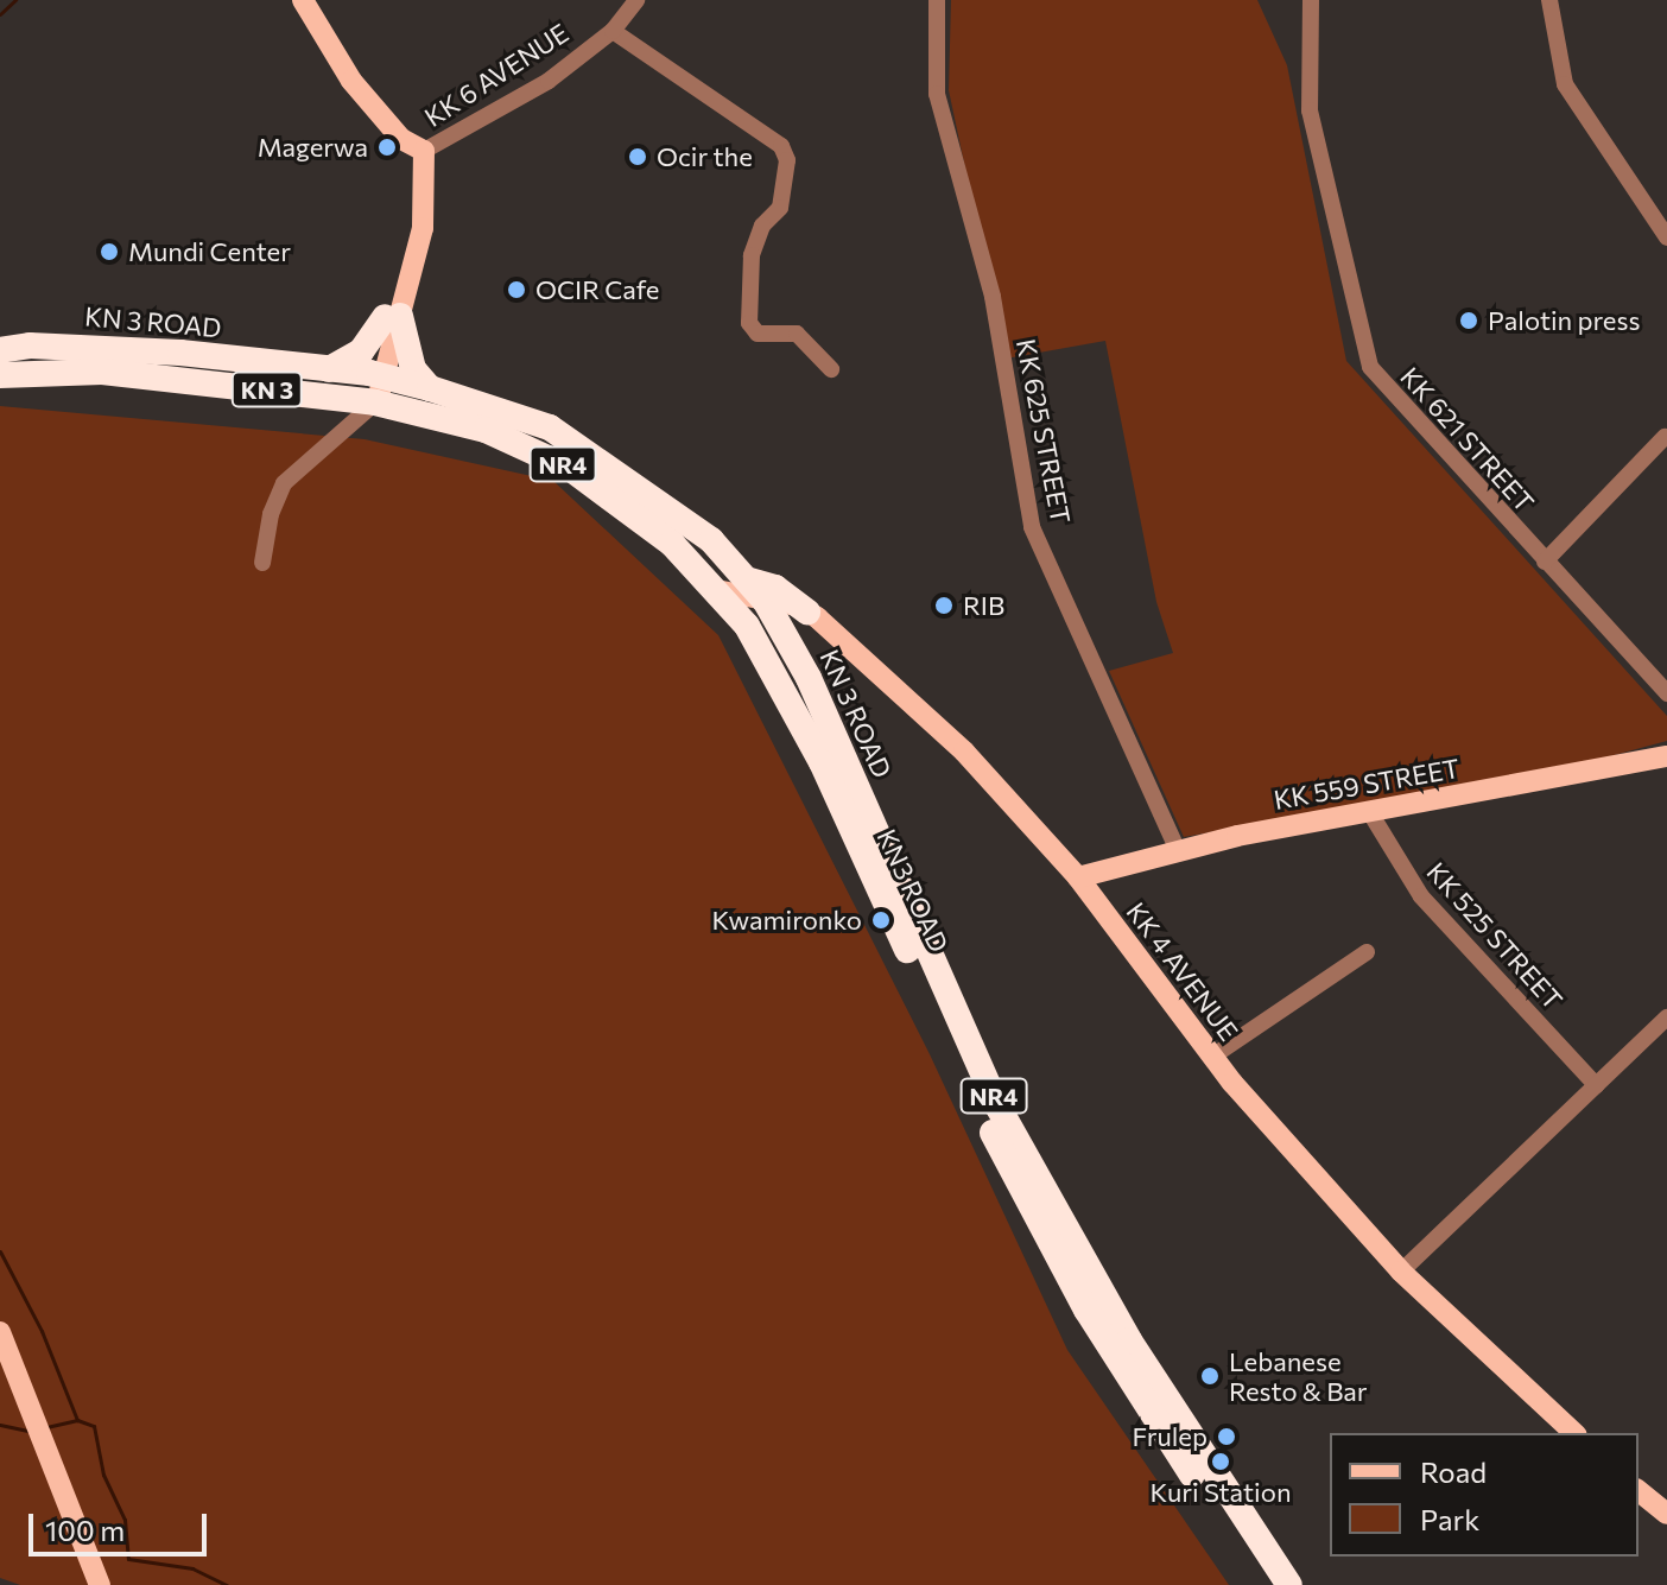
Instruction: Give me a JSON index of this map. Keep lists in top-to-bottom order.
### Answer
{
  "streets": {
    "highway": [
      "KN 3 ROAD",
      "KN 3",
      "NR4",
      "KN3 ROAD"
    ],
    "main road": ["KK 6 AVENUE", "KK 559 STREET", "KK 4 AVENUE"],
    "street": ["KK 625 STREET", "KK 621 STREET", "KK 525 STREET"]
  },
  "crossings": [
    ["KK 6 AVENUE", "KN 3 ROAD"],
    ["KK 6 AVENUE", "KN3 ROAD"],
    ["KN 3 ROAD", "KN3 ROAD"],
    ["KK 625 STREET", "KK 559 STREET"],
    ["KK 559 STREET", "KK 525 STREET"],
    ["KK 559 STREET", "KK 4 AVENUE"]
  ],
  "places": [
    "Magerwa",
    "Ocir the",
    "Mundi Center",
    "OCIR Cafe",
    "Palotin press",
    "RIB",
    "Kwamironko",
    "Lebanese Resto & Bar",
    "Frulep",
    "Kuri Station"
  ],
  "legend": ["Road", "Park"],
  "scale_bar": "100 m"
}
